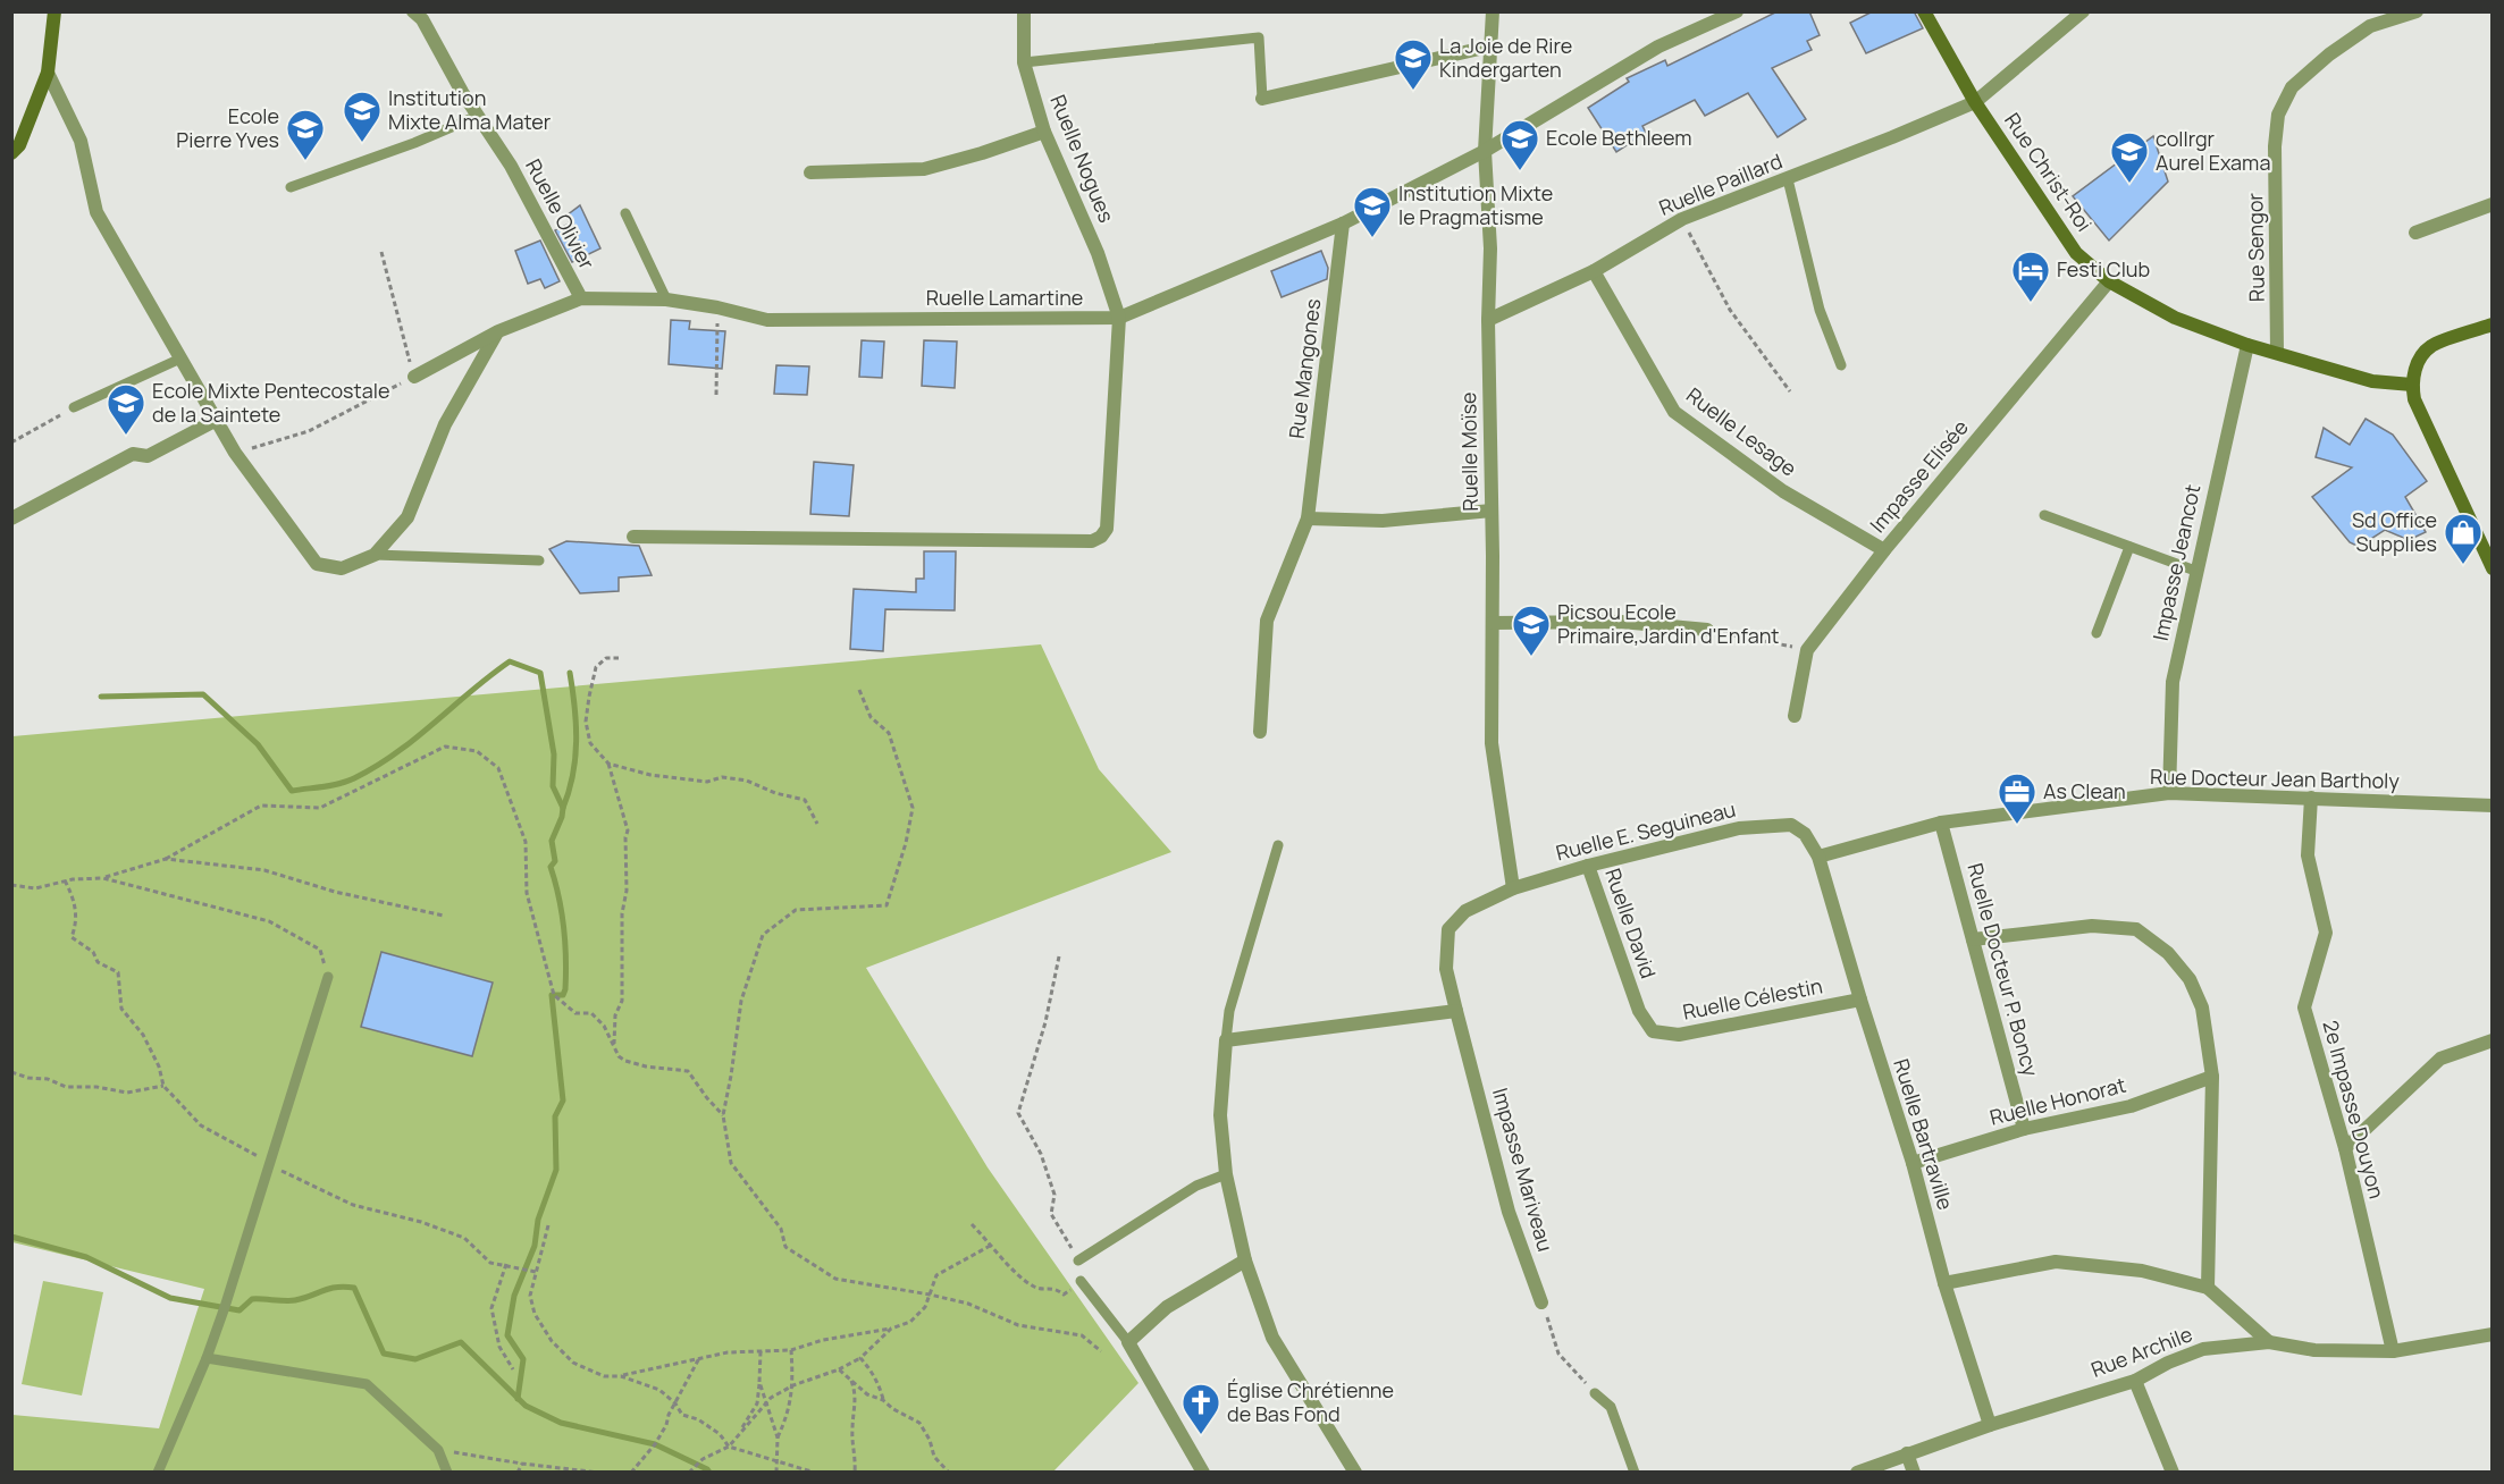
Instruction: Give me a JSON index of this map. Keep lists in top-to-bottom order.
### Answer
{
  "streets": {
    "street": [
      "Ruelle Nogues",
      "Rue Christ-Roi",
      "Ruelle Paillard",
      "Ruelle Olivier",
      "Rue Sengor",
      "Ruelle Lamartine",
      "Rue Mangones",
      "Ruelle Lesage",
      "Ruelle Moïse",
      "Impasse Elisée",
      "Impasse Jeancot",
      "Rue Docteur Jean Bartholy",
      "Ruelle E. Seguineau",
      "Ruelle David",
      "Ruelle Docteur P. Boncy",
      "Ruelle Célestin",
      "Ruelle Honorat",
      "2e Impasse Douyon",
      "Ruelle Bartraville",
      "Impasse Mariveau",
      "Rue Archile"
    ]
  },
  "crossings": [
    ["Ruelle Nogues", "Ruelle Lamartine"],
    ["Rue Christ-Roi", "Ruelle Paillard"],
    ["Rue Christ-Roi", "Rue Sengor"],
    ["Rue Christ-Roi", "Impasse Elisée"],
    ["Rue Christ-Roi", "Impasse Jeancot"],
    ["Ruelle Paillard", "Ruelle Lesage"],
    ["Ruelle Paillard", "Ruelle Moïse"],
    ["Ruelle Olivier", "Ruelle Lamartine"],
    ["Ruelle Lamartine", "Rue Mangones"],
    ["Ruelle Lamartine", "Ruelle Moïse"],
    ["Ruelle Lesage", "Impasse Elisée"],
    ["Ruelle Moïse", "Ruelle E. Seguineau"],
    ["Ruelle Moïse", "Impasse Mariveau"],
    ["Impasse Jeancot", "Rue Docteur Jean Bartholy"],
    ["Rue Docteur Jean Bartholy", "Ruelle E. Seguineau"],
    ["Rue Docteur Jean Bartholy", "Ruelle Docteur P. Boncy"],
    ["Rue Docteur Jean Bartholy", "2e Impasse Douyon"],
    ["Rue Docteur Jean Bartholy", "Ruelle Bartraville"],
    ["Ruelle E. Seguineau", "Ruelle David"],
    ["Ruelle E. Seguineau", "Ruelle Bartraville"],
    ["Ruelle E. Seguineau", "Impasse Mariveau"],
    ["Ruelle David", "Ruelle Célestin"],
    ["Ruelle Docteur P. Boncy", "Ruelle Honorat"],
    ["Ruelle Célestin", "Ruelle Bartraville"],
    ["Ruelle Honorat", "Ruelle Bartraville"],
    ["2e Impasse Douyon", "Rue Archile"],
    ["Ruelle Bartraville", "Rue Archile"]
  ],
  "places": {
    "school or university": [
      "La Joie de Rire Kindergarten",
      "Institution Mixte Alma Mater",
      "Ecole Pierre Yves",
      "Ecole Bethleem",
      "collrgr Aurel Exama",
      "Institution Mixte le Pragmatisme",
      "Ecole Mixte Pentecostale de la Saintete",
      "Picsou Ecole Primaire,Jardin d'Enfant"
    ],
    "hotel": ["Festi Club"],
    "shop": ["Sd Office Supplies"],
    "office": ["As Clean"],
    "church": ["Église Chrétienne de Bas Fond"]
  }
}
